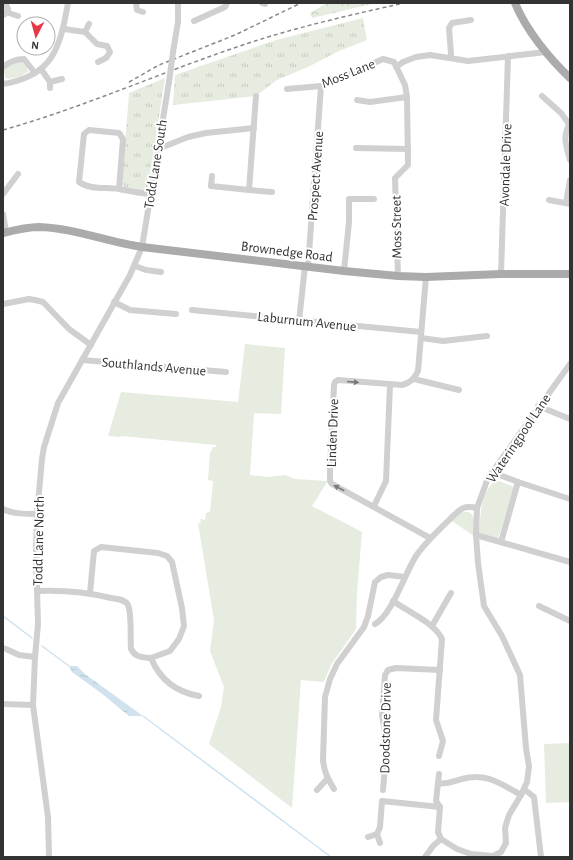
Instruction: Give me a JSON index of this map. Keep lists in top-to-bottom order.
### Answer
{
  "streets": {
    "main road": ["Brownedge Road"],
    "street": [
      "Moss Lane",
      "Todd Lane South",
      "Avondale Drive",
      "Prospect Avenue",
      "Moss Street",
      "Laburnum Avenue",
      "Southlands Avenue",
      "Linden Drive",
      "Wateringpool Lane",
      "Todd Lane North",
      "Doodstone Drive"
    ]
  },
  "crossings": [
    ["Moss Lane", "Avondale Drive"],
    ["Moss Lane", "Prospect Avenue"],
    ["Todd Lane South", "Brownedge Road"],
    ["Todd Lane South", "Todd Lane North"],
    ["Avondale Drive", "Brownedge Road"],
    ["Prospect Avenue", "Brownedge Road"],
    ["Prospect Avenue", "Laburnum Avenue"],
    ["Moss Street", "Brownedge Road"],
    ["Brownedge Road", "Todd Lane North"],
    ["Southlands Avenue", "Todd Lane North"]
  ],
  "north": "bottom"
}
